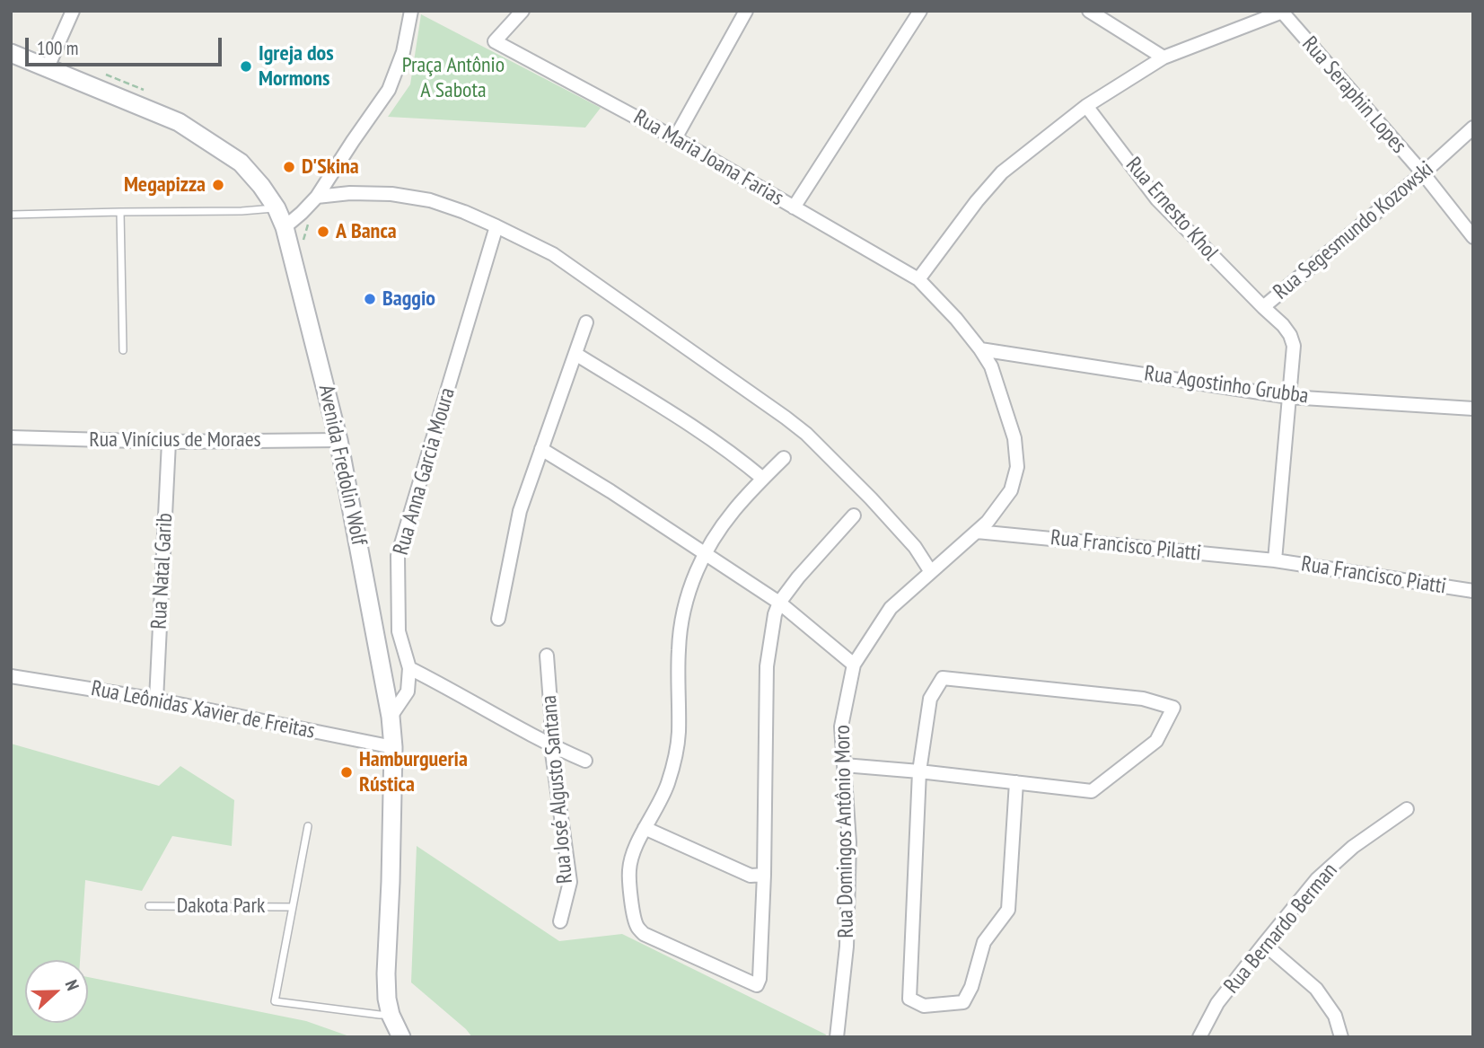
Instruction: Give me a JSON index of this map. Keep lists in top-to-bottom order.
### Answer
{
  "streets": {
    "main road": ["Avenida Fredolin Wolf"],
    "street": [
      "Rua Seraphin Lopes",
      "Rua Maria Joana Farias",
      "Rua Ernesto Khol",
      "Rua Segesmundo Kozowski",
      "Rua Agostinho Grubba",
      "Rua Vinícius de Moraes",
      "Rua Anna Garcia Moura",
      "Rua Francisco Pilatti",
      "Rua Natal Garib",
      "Rua Francisco Piatti",
      "Rua Leônidas Xavier de Freitas",
      "Rua José Algusto Santana",
      "Rua Domingos Antônio Moro",
      "Rua Bernardo Berman"
    ],
    "lane": ["Dakota Park"]
  },
  "crossings": [
    ["Rua Seraphin Lopes", "Rua Segesmundo Kozowski"],
    ["Rua Maria Joana Farias", "Rua Domingos Antônio Moro"],
    ["Rua Ernesto Khol", "Rua Segesmundo Kozowski"],
    ["Rua Segesmundo Kozowski", "Rua Agostinho Grubba"],
    ["Rua Segesmundo Kozowski", "Rua Francisco Pilatti"],
    ["Rua Segesmundo Kozowski", "Rua Francisco Piatti"],
    ["Rua Agostinho Grubba", "Rua Domingos Antônio Moro"],
    ["Rua Vinícius de Moraes", "Avenida Fredolin Wolf"],
    ["Rua Vinícius de Moraes", "Rua Natal Garib"],
    ["Avenida Fredolin Wolf", "Rua Anna Garcia Moura"],
    ["Avenida Fredolin Wolf", "Rua Leônidas Xavier de Freitas"],
    ["Avenida Fredolin Wolf", "Dakota Park"],
    ["Rua Francisco Pilatti", "Rua Francisco Piatti"],
    ["Rua Francisco Pilatti", "Rua Domingos Antônio Moro"],
    ["Rua Natal Garib", "Rua Leônidas Xavier de Freitas"]
  ],
  "parks": ["Praça Antônio A Sabota"],
  "places": [
    "Igreja dos Mormons",
    "D'Skina",
    "Megapizza",
    "A Banca",
    "Baggio",
    "Hamburgueria Rústica"
  ],
  "scale_bar": "100 m",
  "north": "right"
}
